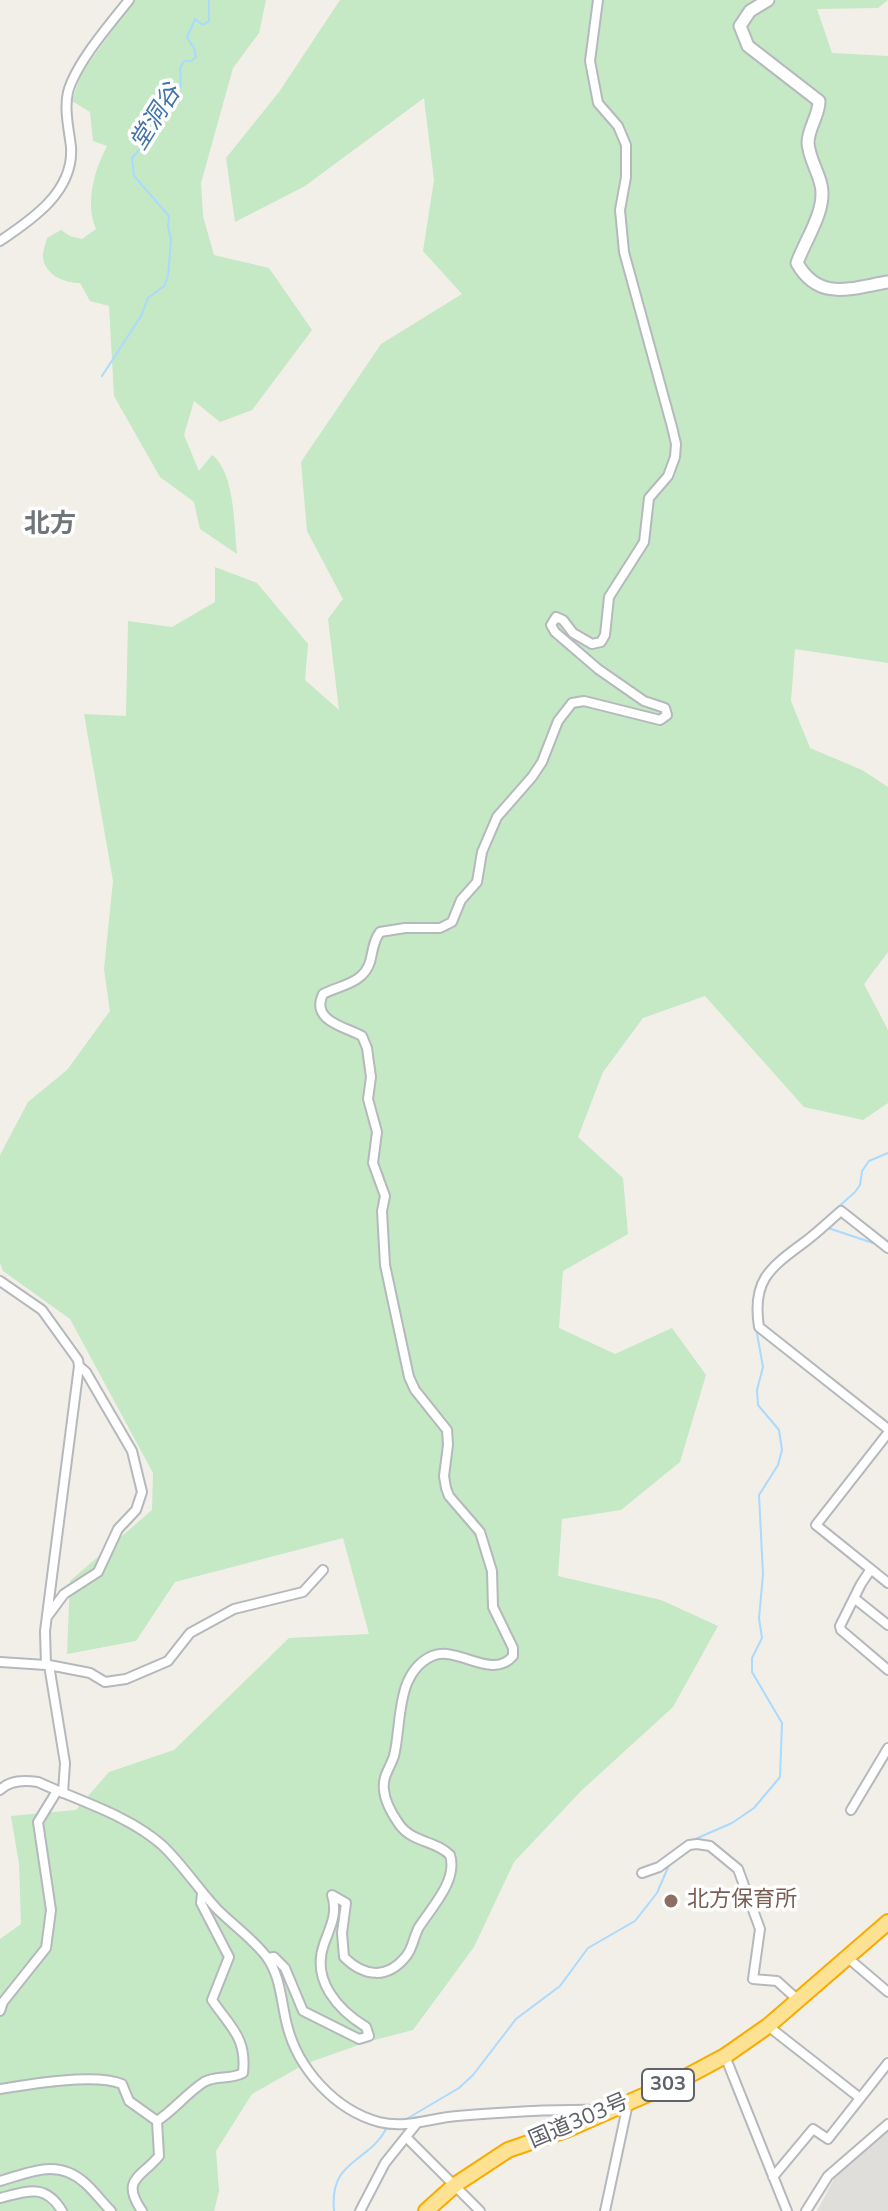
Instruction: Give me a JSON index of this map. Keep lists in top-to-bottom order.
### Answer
{
  "streets": {
    "highway": ["303", "国道303号"]
  },
  "districts": ["北方"],
  "water": ["堂洞谷"],
  "places": ["北方保育所"]
}
